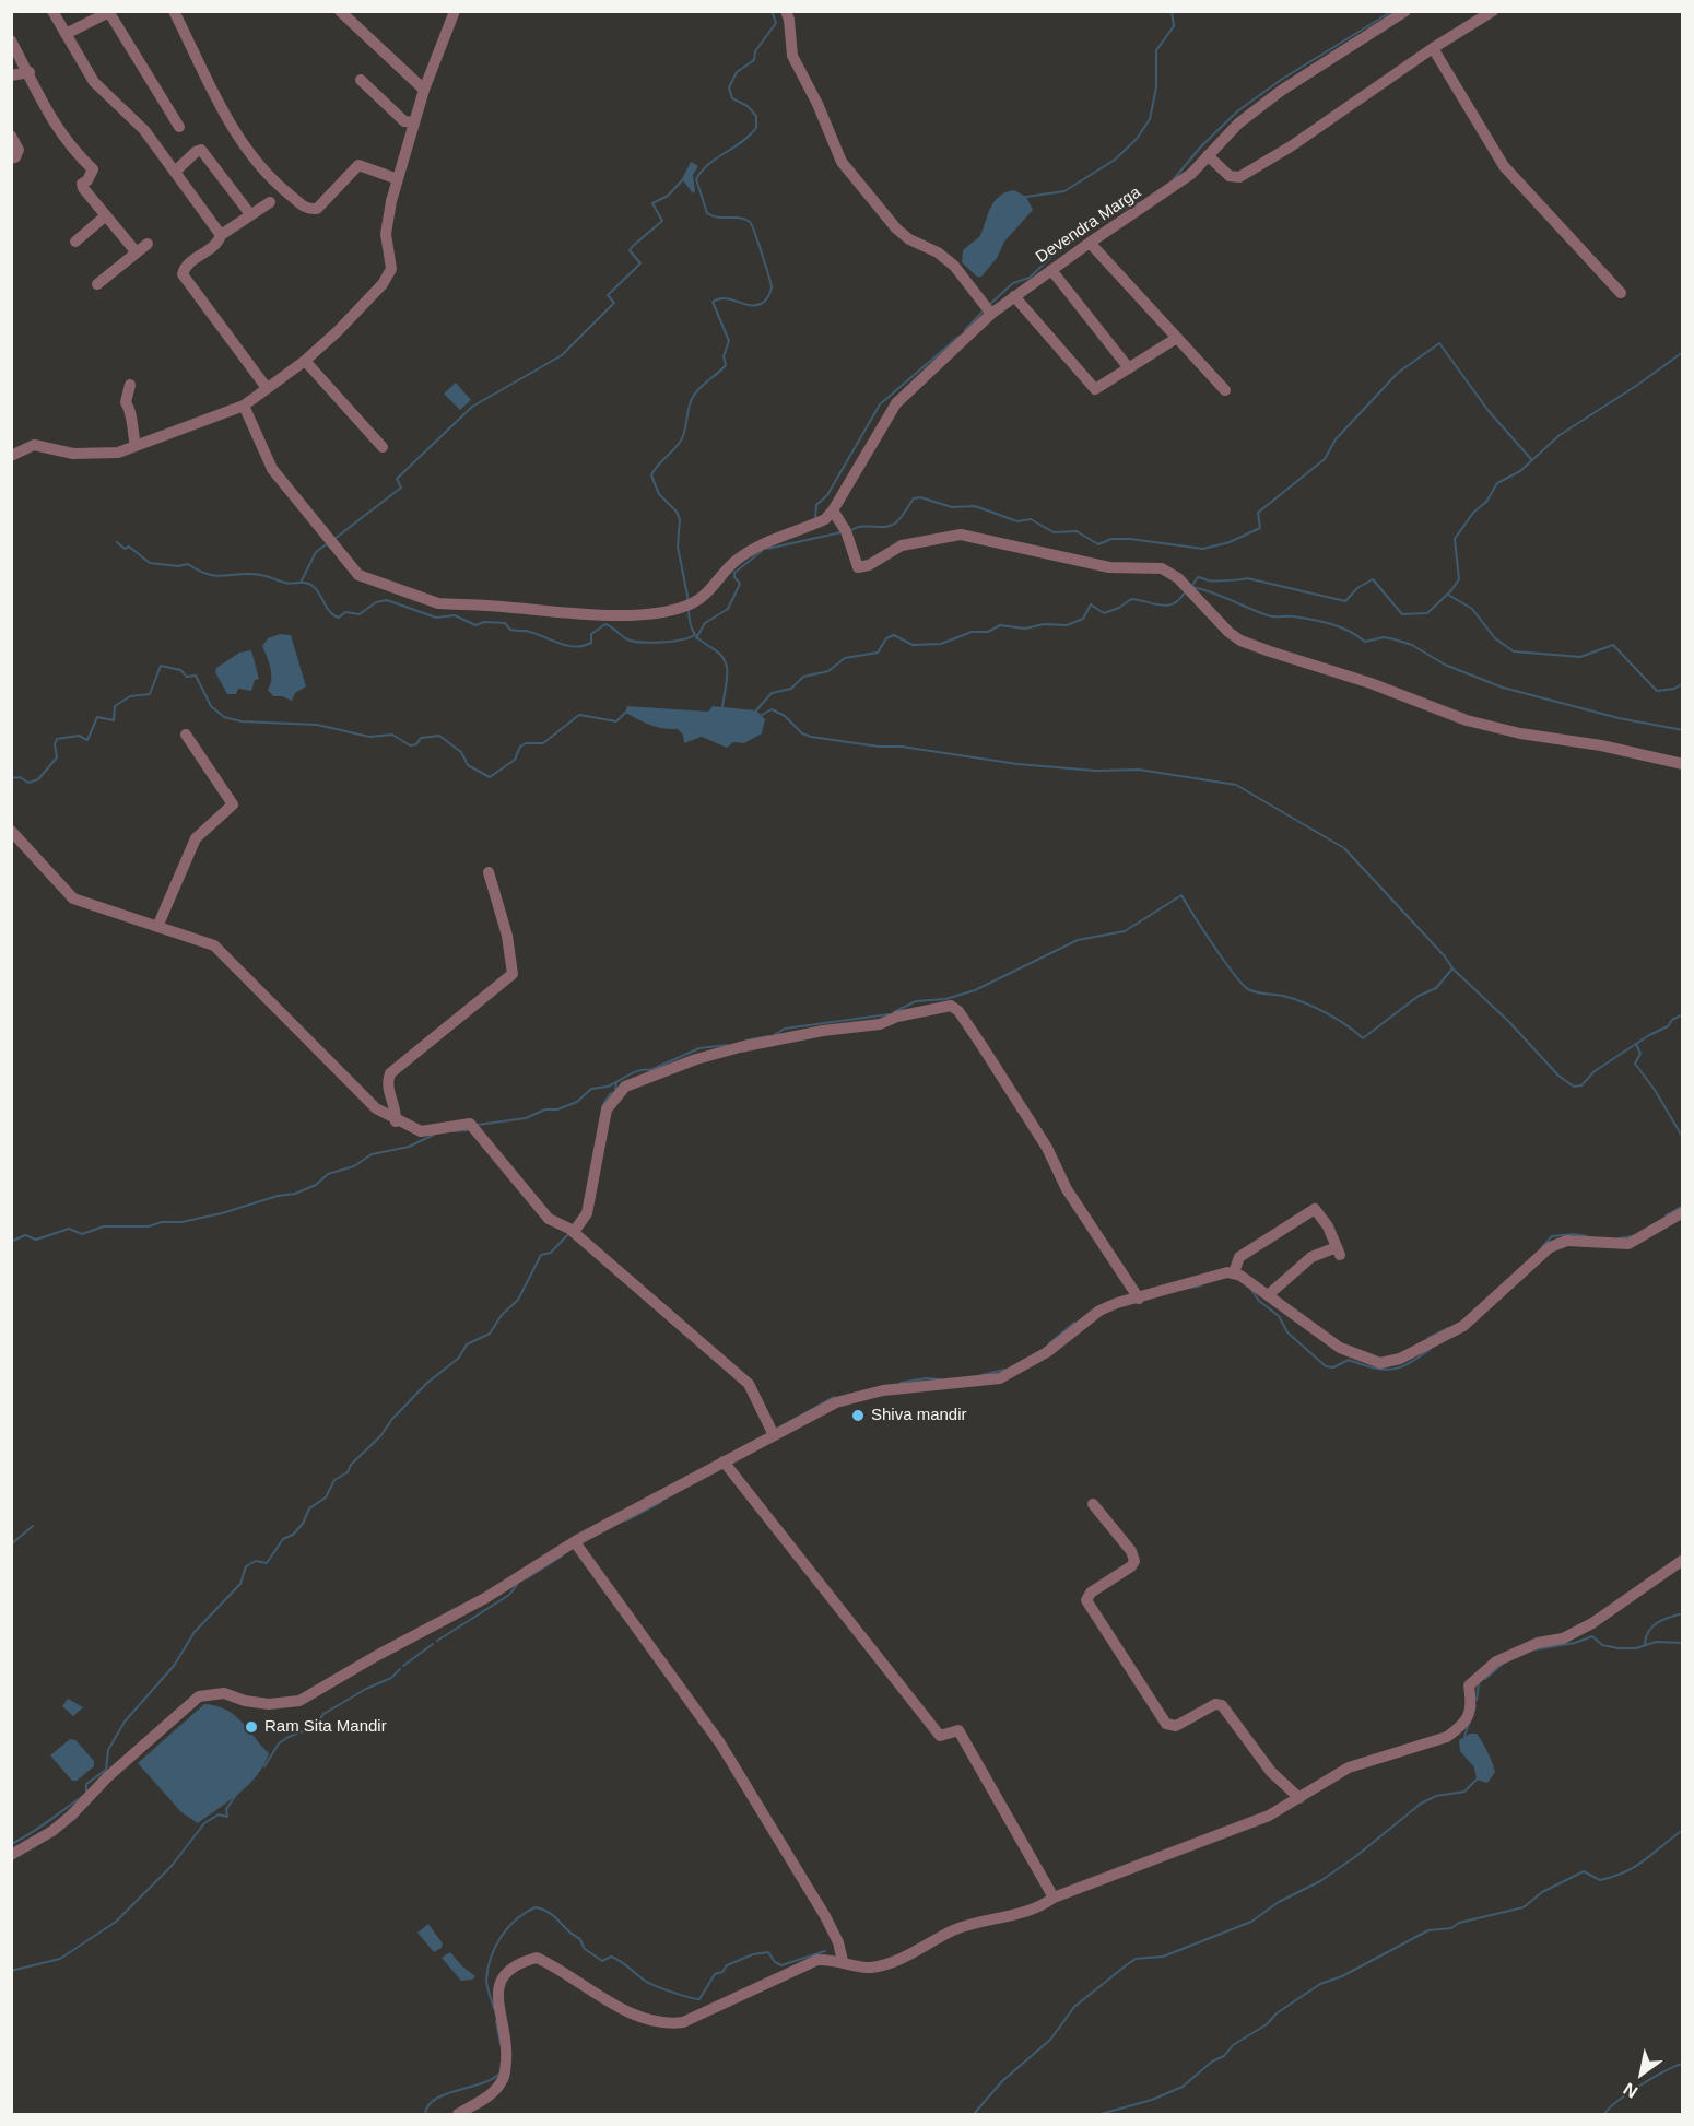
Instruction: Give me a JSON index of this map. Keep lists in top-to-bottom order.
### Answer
{
  "streets": {
    "street": ["Devendra Marga"]
  },
  "places": ["Shiva mandir", "Ram Sita Mandir"],
  "north": "bottom left"
}
